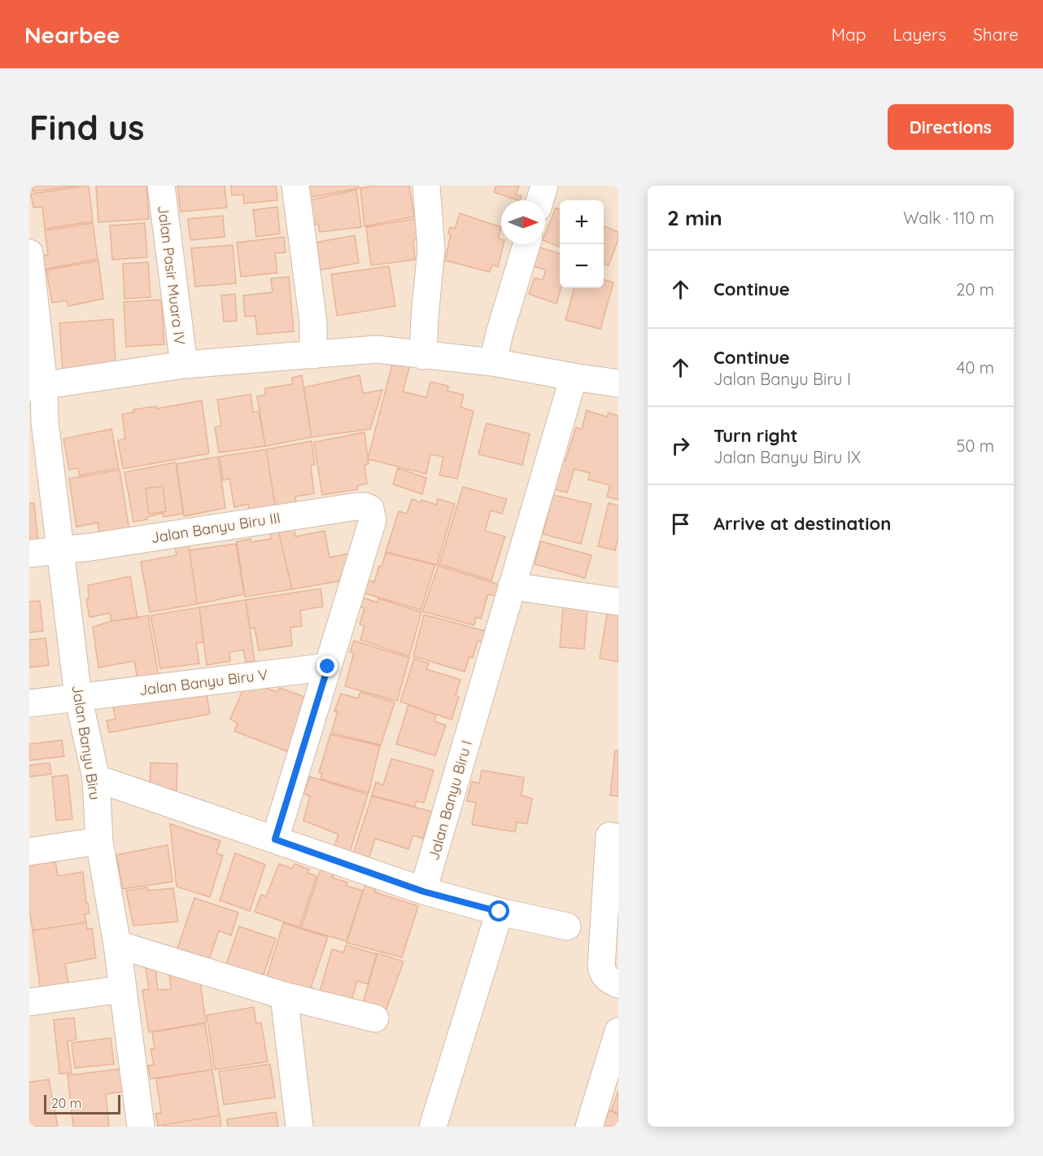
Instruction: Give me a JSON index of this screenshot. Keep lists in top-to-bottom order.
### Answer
{
  "streets": {
    "street": [
      "Jalan Pasir Muara IV",
      "Jalan Banyu Biru III",
      "Jalan Banyu Biru V",
      "Jalan Banyu Biru",
      "Jalan Banyu Biru I"
    ]
  },
  "crossings": [
    ["Jalan Banyu Biru III", "Jalan Banyu Biru V"],
    ["Jalan Banyu Biru III", "Jalan Banyu Biru"],
    ["Jalan Banyu Biru V", "Jalan Banyu Biru"]
  ],
  "scale_bar": "20 m",
  "north": "right",
  "page": {
    "header": "Nearbee",
    "nav": ["Map", "Layers", "Share"],
    "buttons": "Directions",
    "title": "Find us",
    "heading": ["2 min", "Walk · 110 m"],
    "map_buttons": ["+", "−"],
    "list": [
      ["Continue", "20 m"],
      ["Continue", "Jalan Banyu Biru I", "40 m"],
      ["Turn right", "Jalan Banyu Biru IX", "50 m"],
      "Arrive at destination"
    ],
    "scale": "20 m"
  }
}
